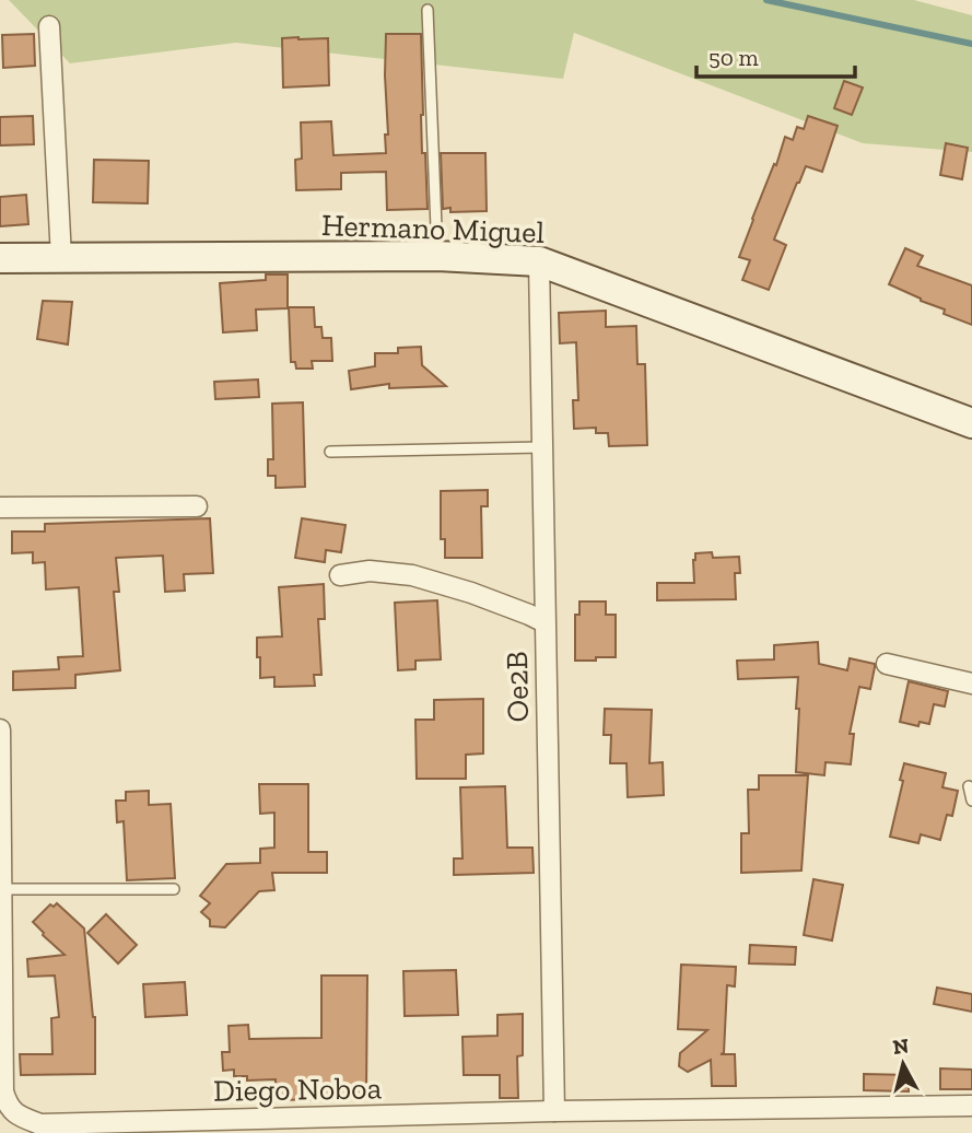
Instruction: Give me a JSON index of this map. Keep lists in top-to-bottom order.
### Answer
{
  "streets": {
    "street": ["Hermano Miguel", "Oe2B", "Diego Noboa"]
  },
  "crossings": [
    ["Hermano Miguel", "Oe2B"],
    ["Oe2B", "Diego Noboa"]
  ],
  "scale_bar": "50 m",
  "north": "top"
}
